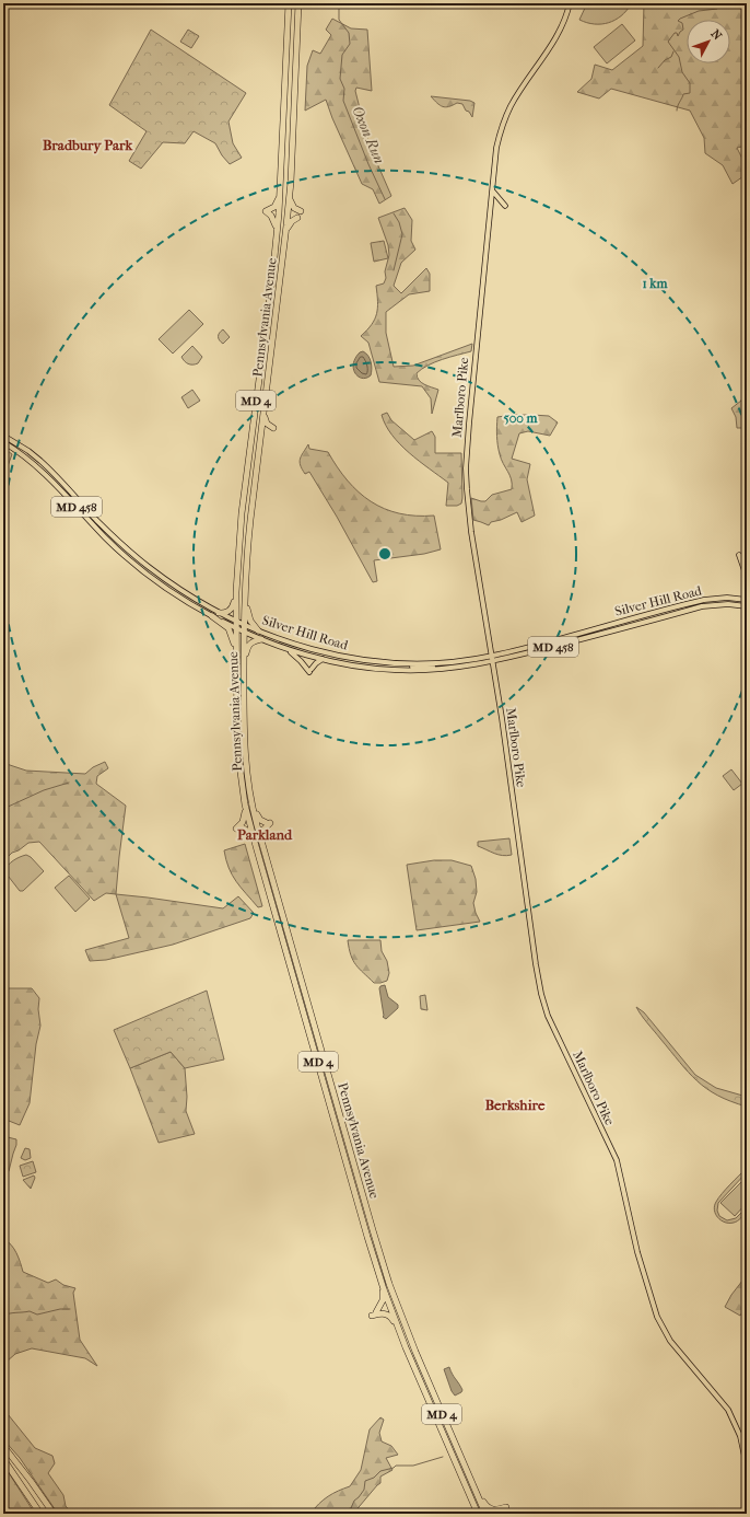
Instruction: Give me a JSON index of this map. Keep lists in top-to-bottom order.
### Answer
{
  "streets": {
    "highway": ["Pennsylvania Avenue", "MD 4"],
    "main road": ["Marlboro Pike", "MD 458", "Silver Hill Road"]
  },
  "crossings": [
    ["Pennsylvania Avenue", "Silver Hill Road"],
    ["Marlboro Pike", "Silver Hill Road"]
  ],
  "districts": ["Bradbury Park", "Parkland", "Berkshire"],
  "water": ["Oxon Run"],
  "north": "top right",
  "rings": ["1 km", "500 m"]
}
